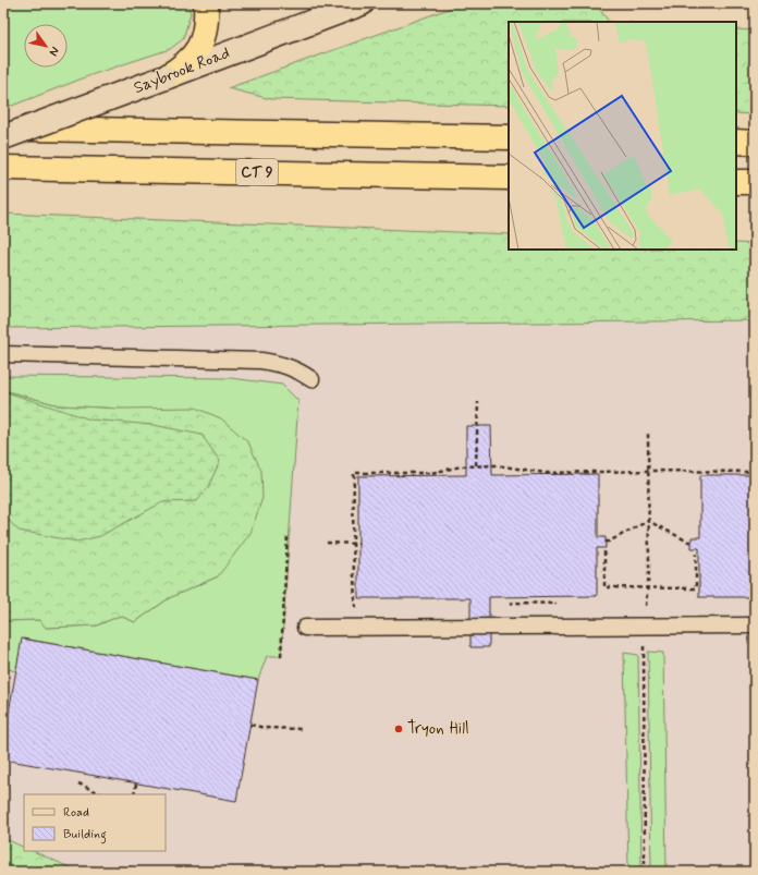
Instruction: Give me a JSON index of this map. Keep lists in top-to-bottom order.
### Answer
{
  "streets": {
    "highway": ["CT 9"],
    "main road": ["Saybrook Road"]
  },
  "places": ["Tryon Hill"],
  "legend": ["Road", "Building"],
  "north": "bottom right"
}
